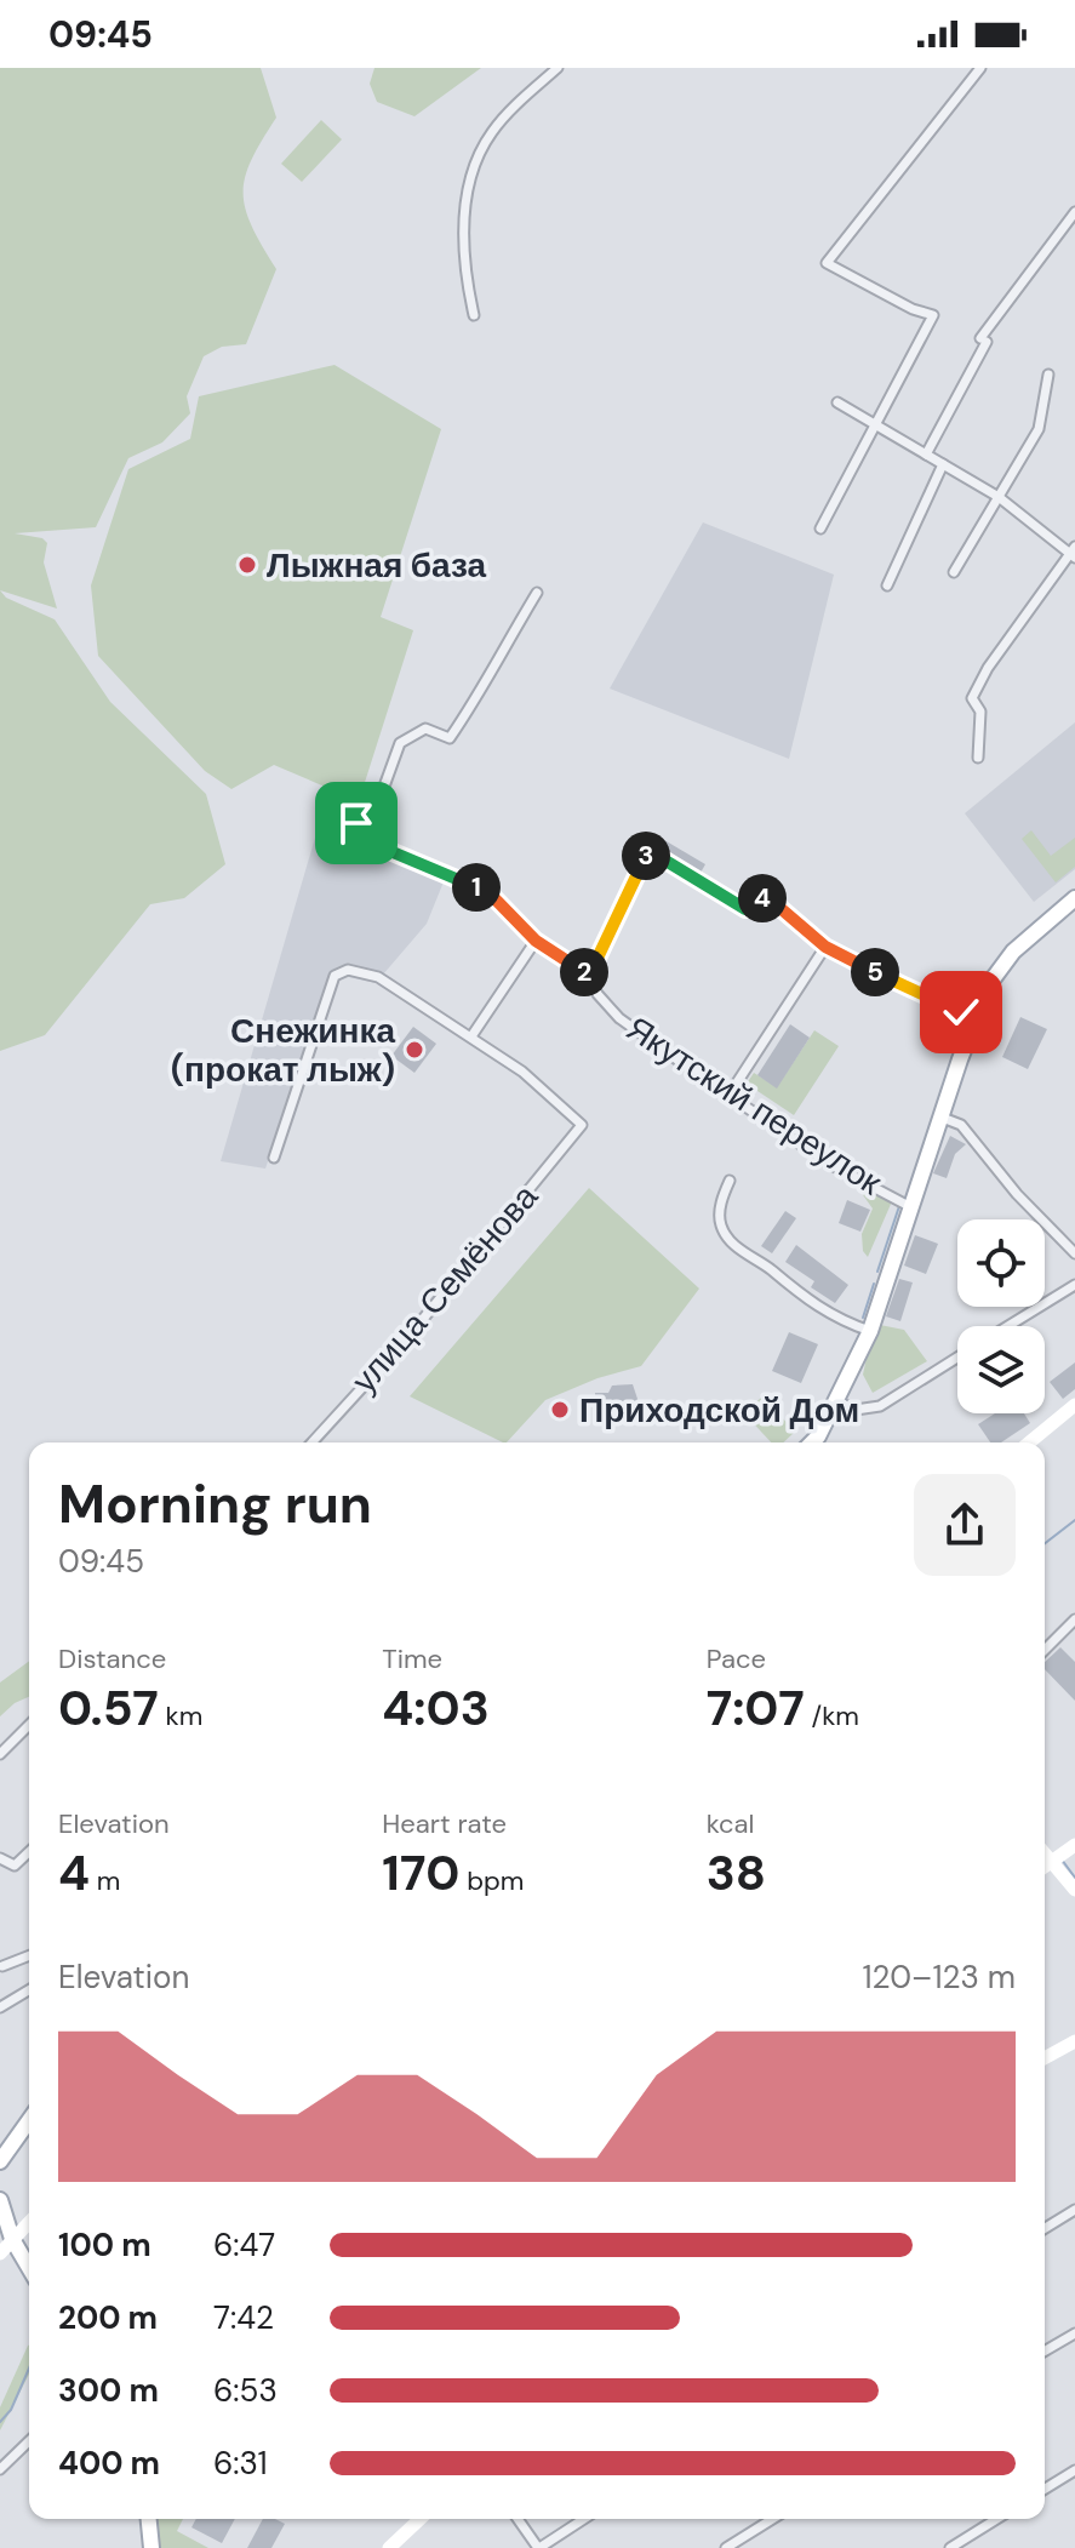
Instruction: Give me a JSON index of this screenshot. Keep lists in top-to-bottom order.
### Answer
{
  "streets": {
    "street": ["Якутский переулок", "улица Семёнова"]
  },
  "places": ["Лыжная база", "Снежинка (прокат лыж)", "Приходской Дом"],
  "page": {
    "status": "09:45",
    "pins": [
      "3",
      "1",
      "4",
      "2",
      "5"
    ],
    "heading": ["Morning run", "09:45"],
    "stats": [
      ["Distance", "0.57 km"],
      ["Time", "4:03"],
      ["Pace", "7:07 /km"],
      ["Elevation", "4 m"],
      ["Heart rate", "170 bpm"],
      ["kcal", "38"]
    ],
    "chart": ["Elevation", "120–123 m"],
    "list": [
      {
        "name": "100 m",
        "note": "6:47"
      },
      {
        "name": "200 m",
        "note": "7:42"
      },
      {
        "name": "300 m",
        "note": "6:53"
      },
      {
        "name": "400 m",
        "note": "6:31"
      }
    ]
  }
}
